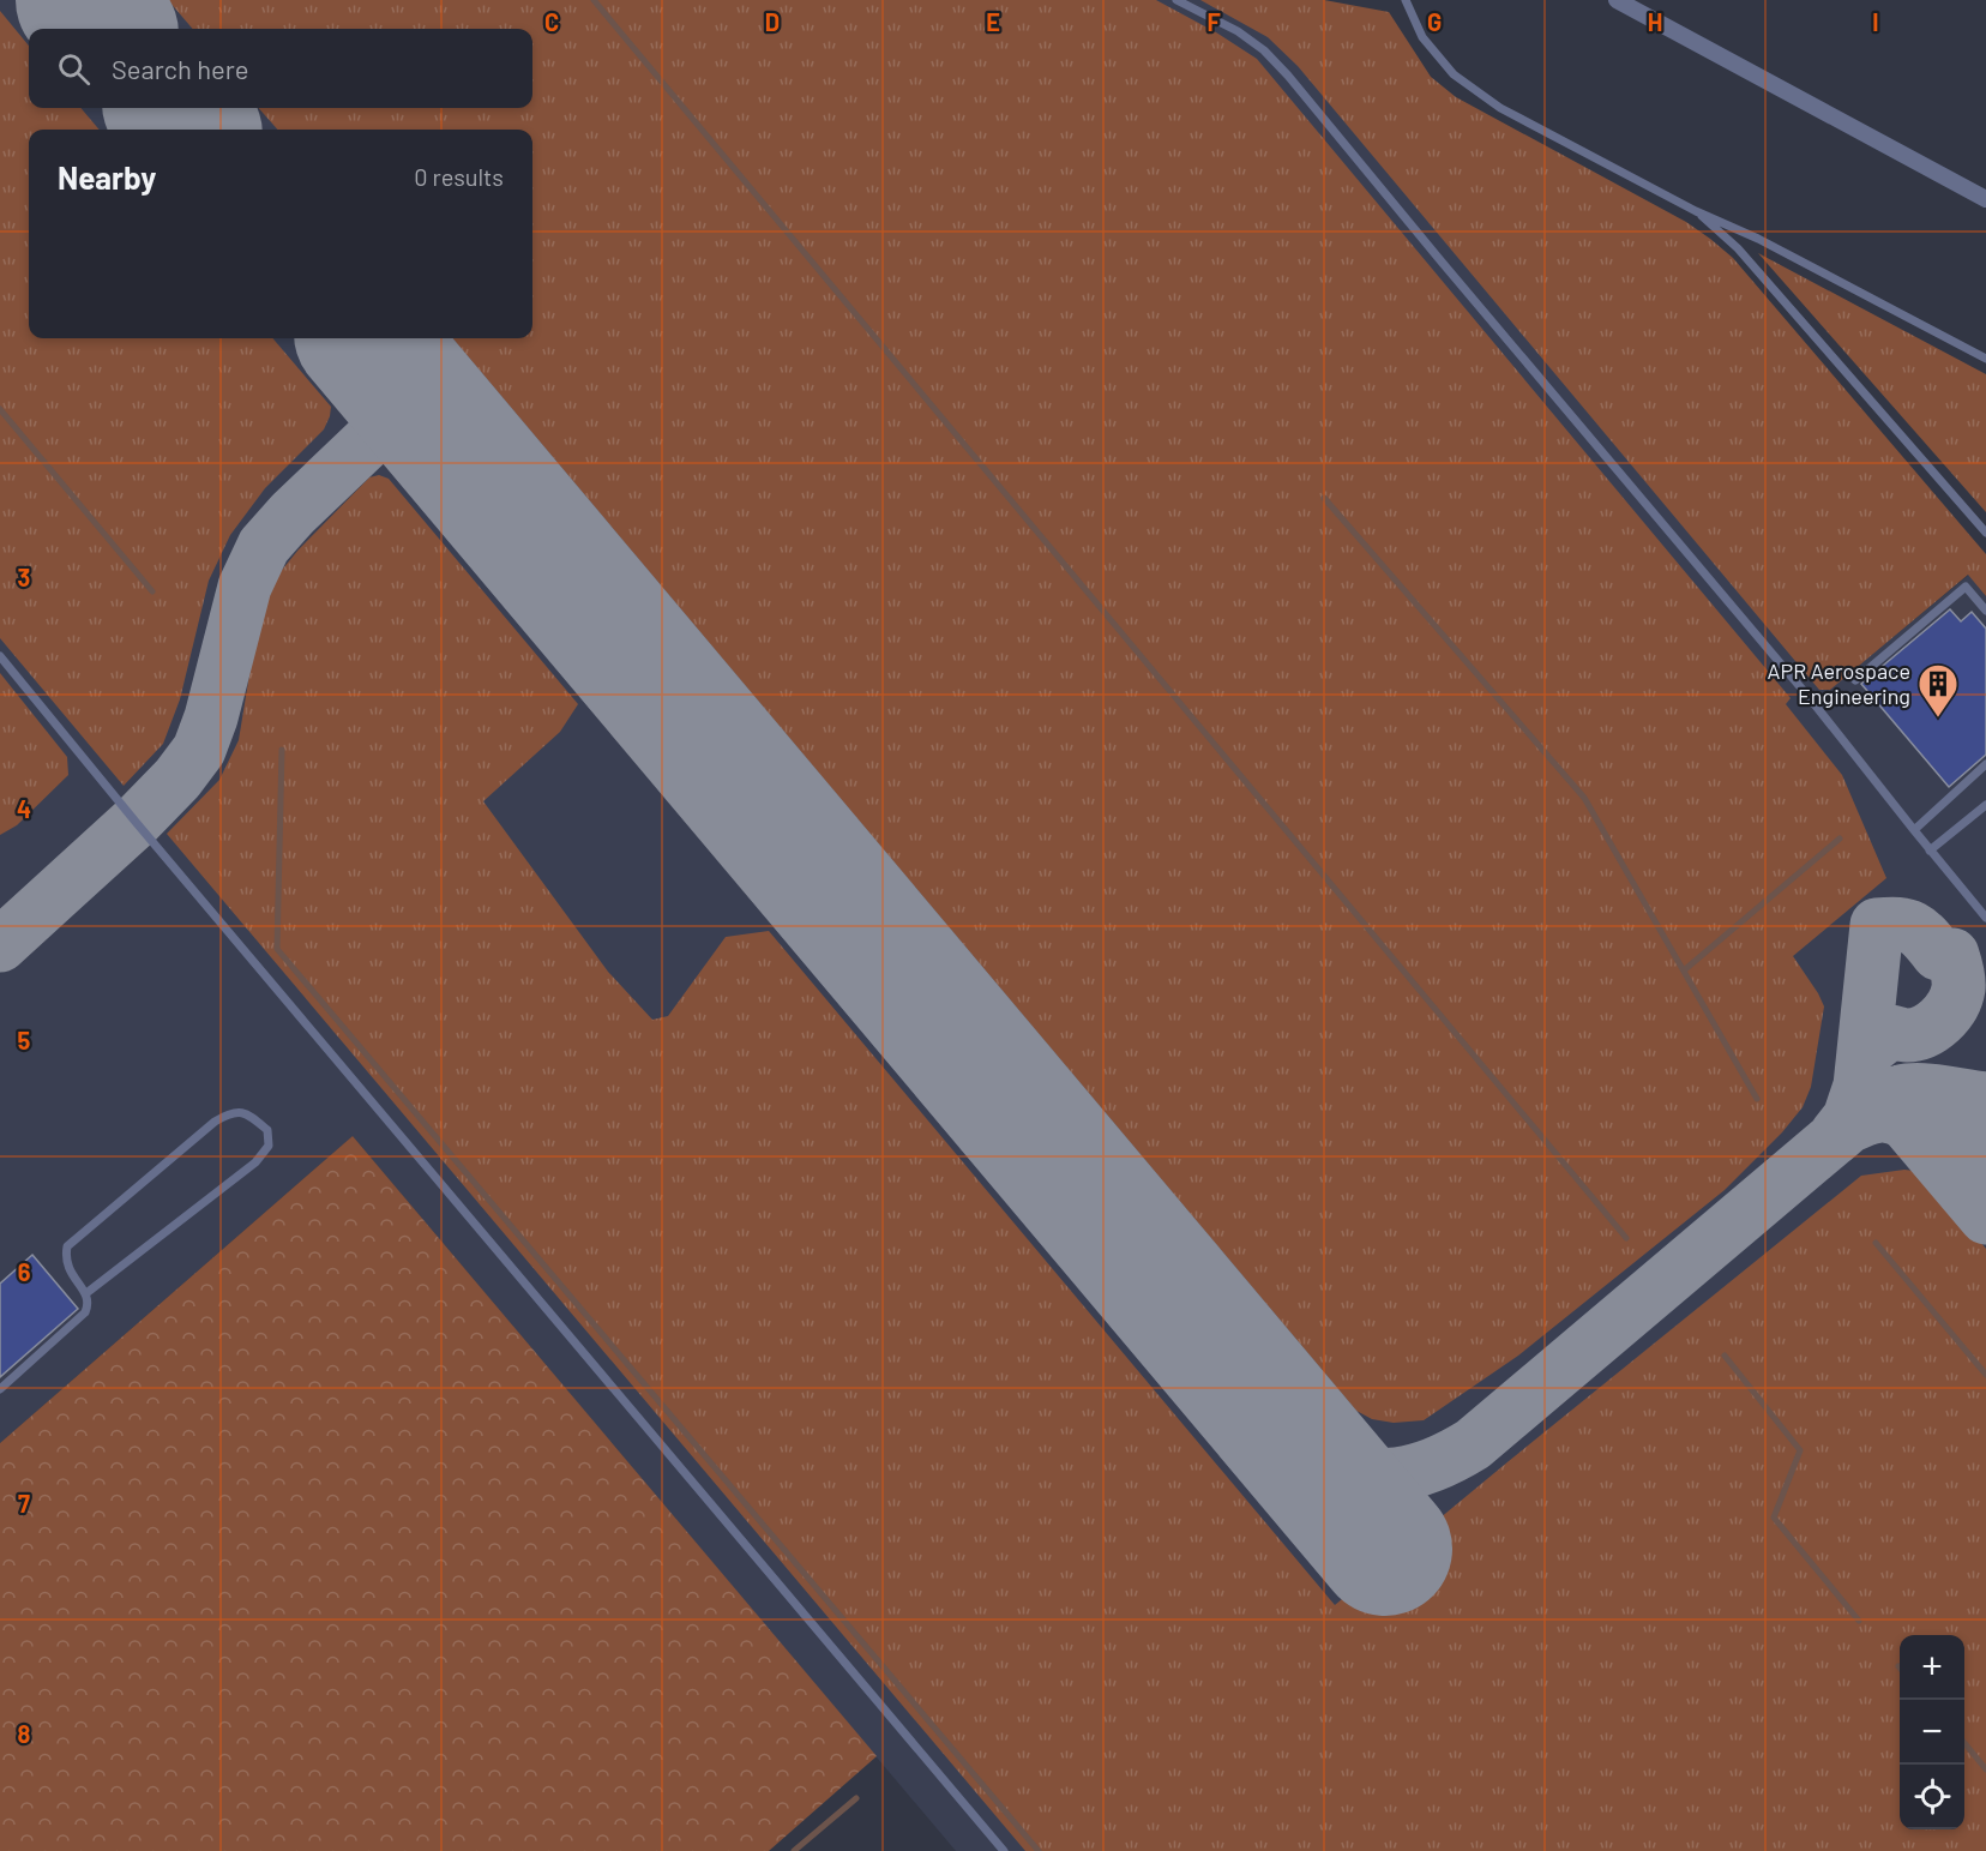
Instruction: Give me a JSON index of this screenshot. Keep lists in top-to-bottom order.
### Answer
{
  "places": {
    "building": ["APR Aerospace Engineering"]
  },
  "page": {
    "search": "Search here",
    "heading": ["Nearby", "0 results"],
    "map_buttons": ["+", "−"]
  },
  "grid": {
    "columns": [
      "C",
      "D",
      "E",
      "F",
      "G",
      "H",
      "I"
    ],
    "rows": [
      "3",
      "4",
      "5",
      "6",
      "7",
      "8"
    ]
  }
}
